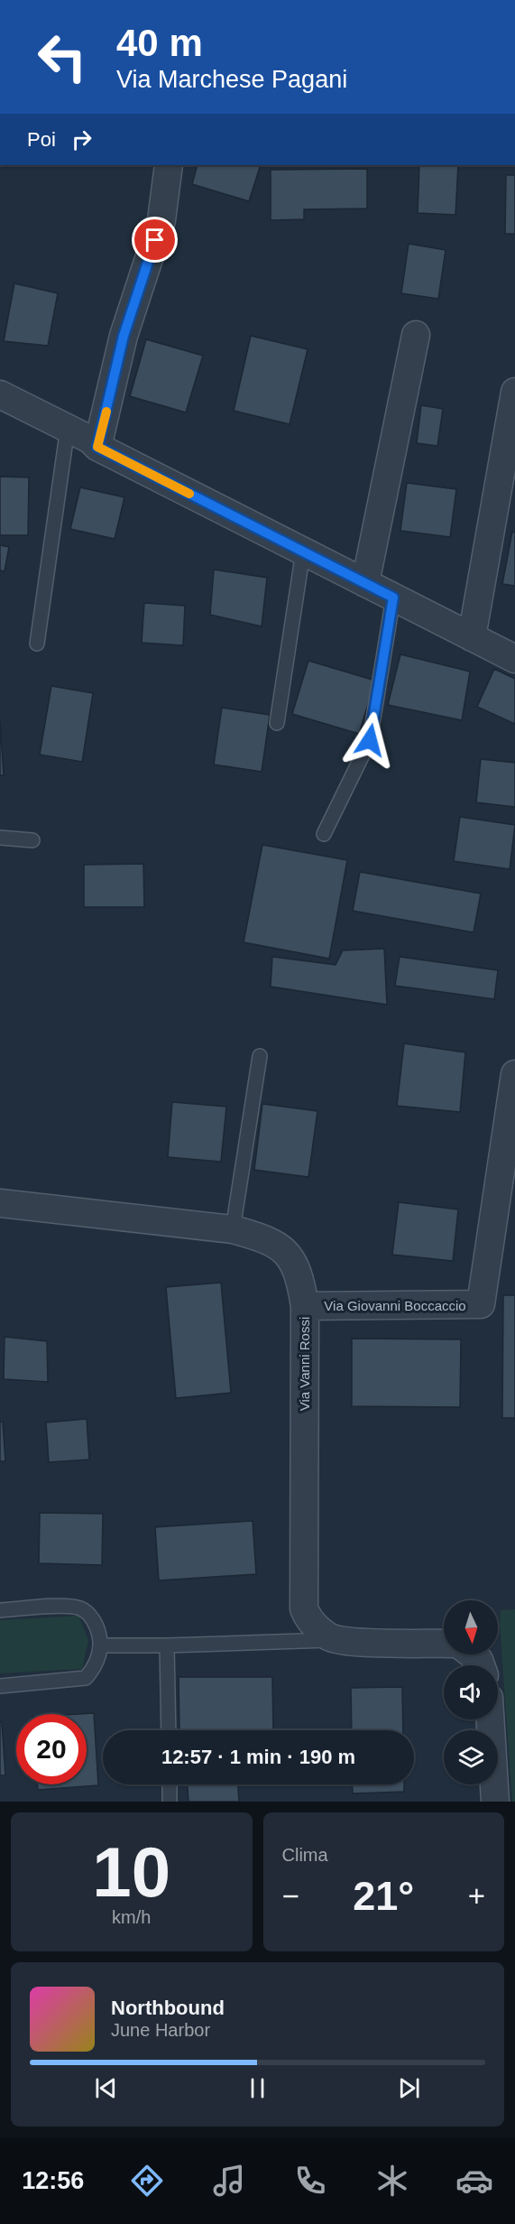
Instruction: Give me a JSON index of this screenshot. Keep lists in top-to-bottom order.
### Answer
{
  "streets": {
    "street": ["Via Giovanni Boccaccio", "Via Vanni Rossi"]
  },
  "crossings": [
    ["Via Giovanni Boccaccio", "Via Vanni Rossi"]
  ],
  "north": "bottom",
  "page": {
    "turn": ["40 m", "Via Marchese Pagani"],
    "then": "Poi",
    "limit": "20",
    "trip": "12:57 · 1 min · 190 m",
    "tile": [
      ["10", "km/h"],
      "Clima"
    ],
    "heat": ["−", "21°", "+"],
    "song": ["Northbound", "June Harbor"],
    "tabs": "12:56"
  }
}
